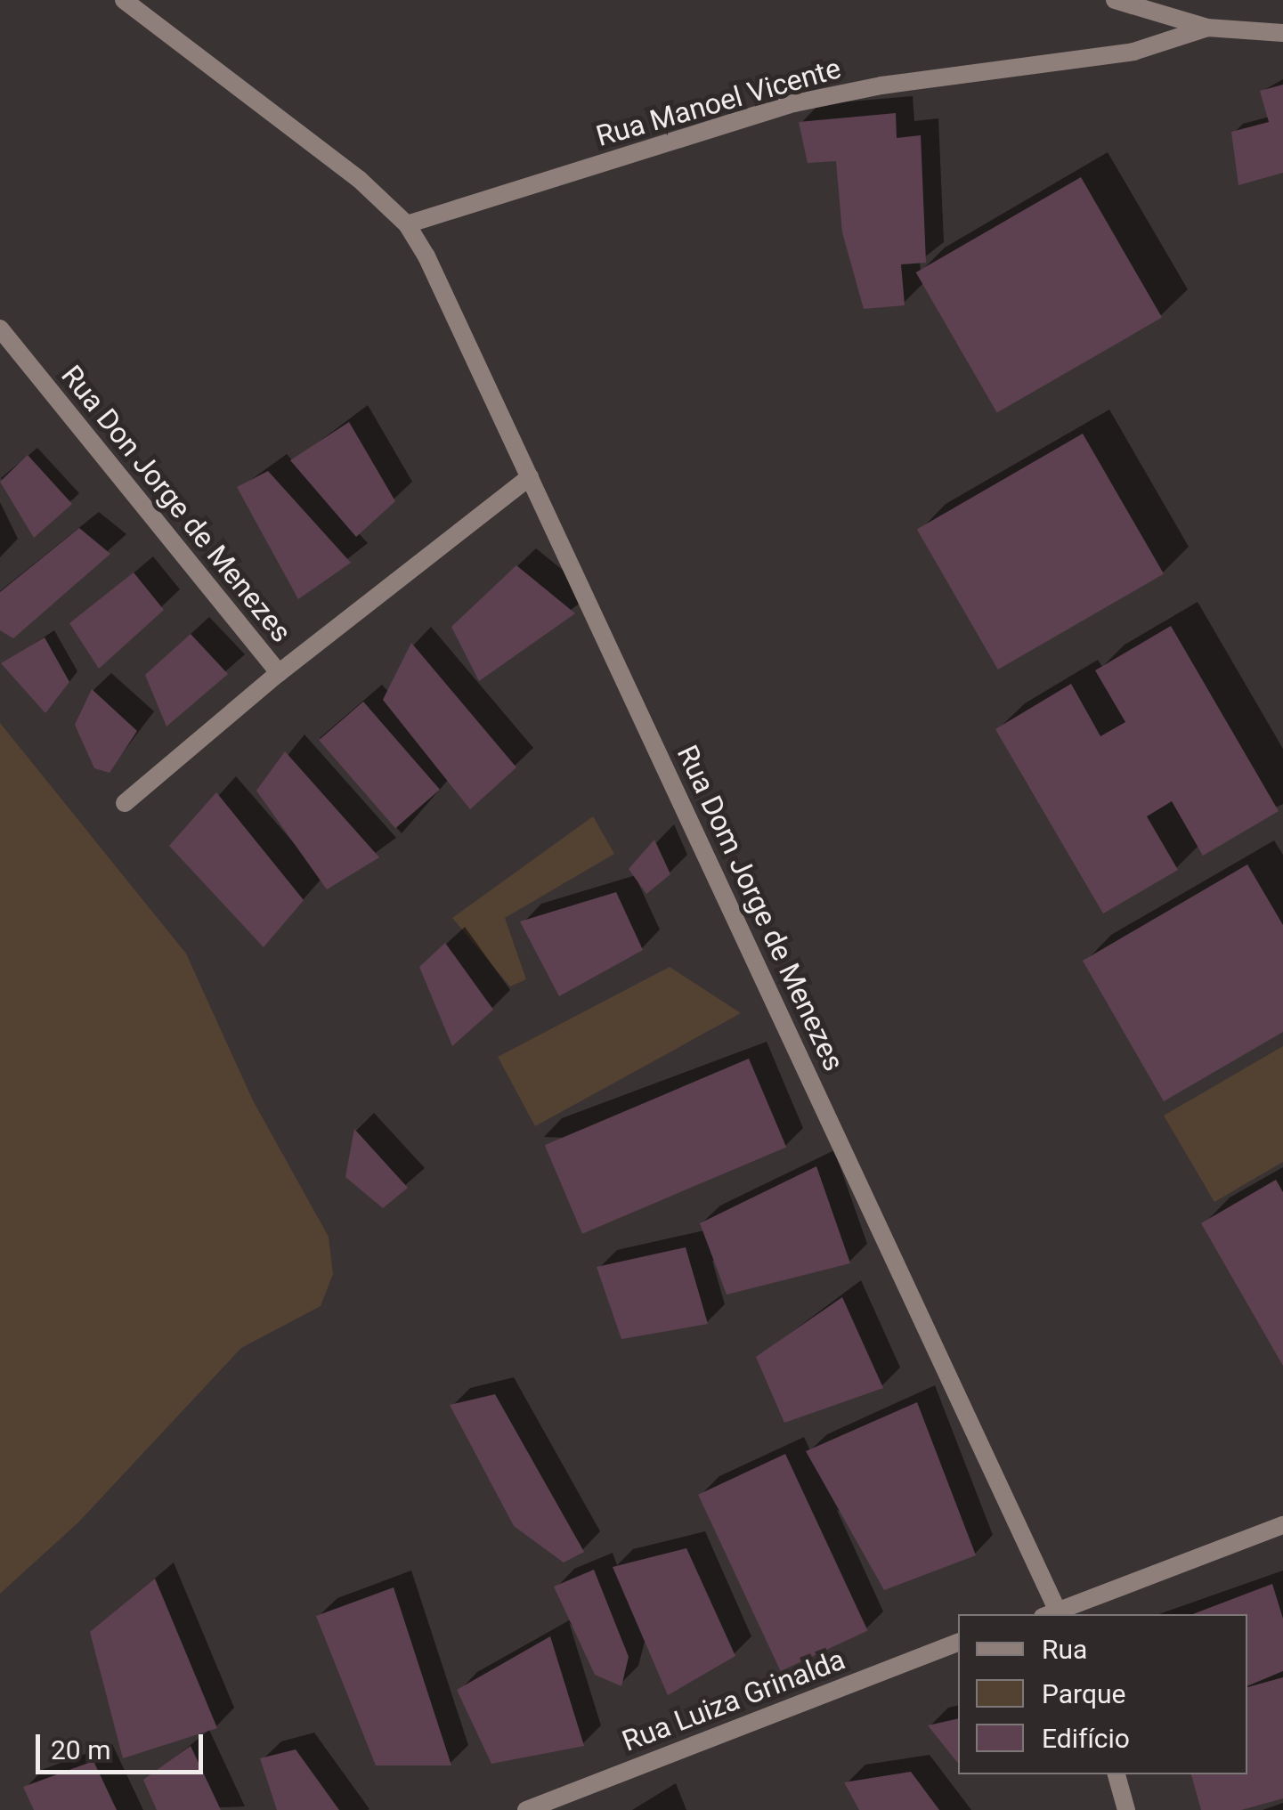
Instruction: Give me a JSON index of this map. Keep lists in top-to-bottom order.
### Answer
{
  "streets": {
    "street": [
      "Rua Manoel Vicente",
      "Rua Don Jorge de Menezes",
      "Rua Dom Jorge de Menezes",
      "Rua Luiza Grinalda"
    ]
  },
  "crossings": [
    ["Rua Manoel Vicente", "Rua Dom Jorge de Menezes"],
    ["Rua Don Jorge de Menezes", "Rua Dom Jorge de Menezes"]
  ],
  "legend": ["Rua", "Parque", "Edifício"],
  "scale_bar": "20 m"
}
